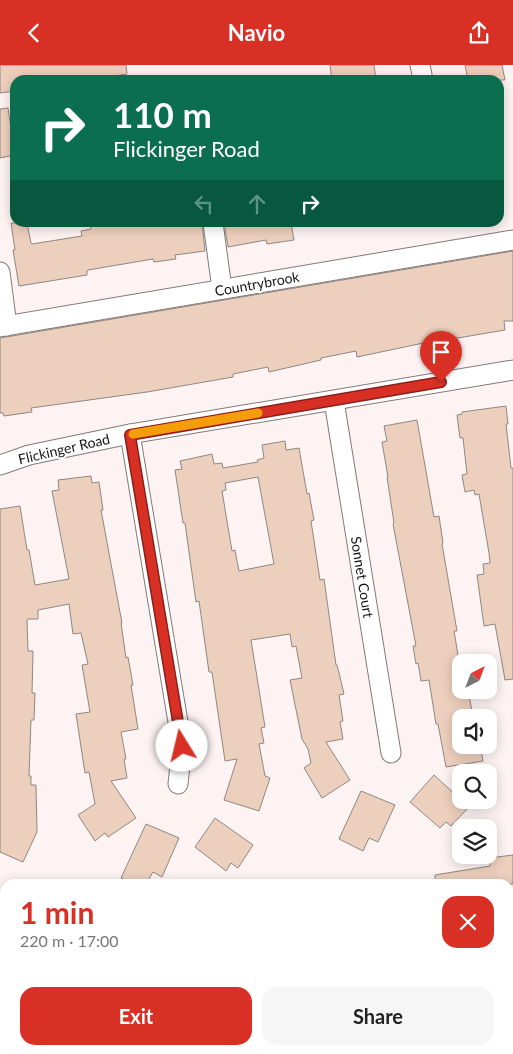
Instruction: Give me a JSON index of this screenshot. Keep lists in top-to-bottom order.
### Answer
{
  "streets": {
    "street": ["Countrybrook", "Flickinger Road", "Sonnet Court"]
  },
  "crossings": [
    ["Flickinger Road", "Sonnet Court"]
  ],
  "north": "top right",
  "page": {
    "header": "Navio",
    "turn": ["110 m", "Flickinger Road"],
    "heading": ["1 min", "220 m · 17:00"],
    "buttons": ["Exit", "Share"]
  }
}
